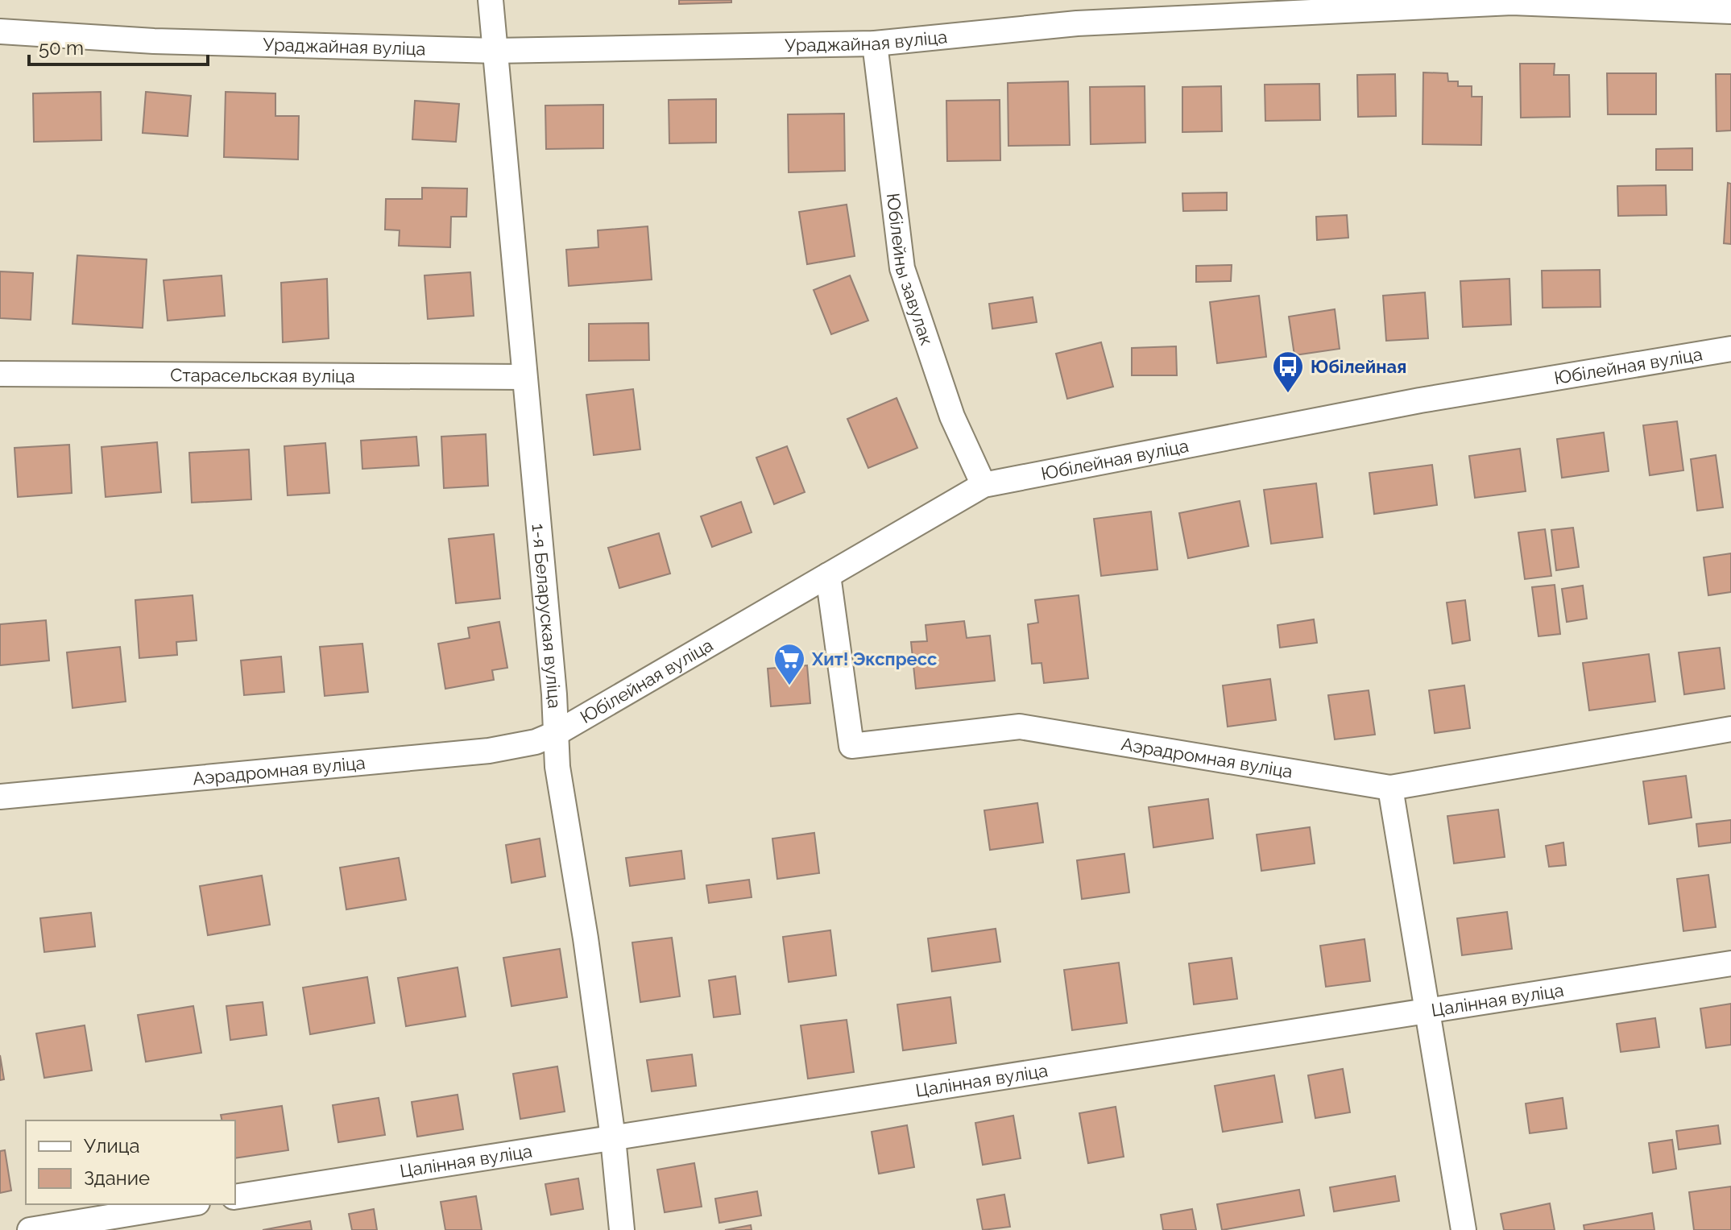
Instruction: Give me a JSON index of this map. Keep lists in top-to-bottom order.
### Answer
{
  "streets": {
    "street": [
      "Ураджайная вуліца",
      "Юбілейны завулак",
      "Юбілейная вуліца",
      "Старасельская вуліца",
      "1-я Беларуская вуліца",
      "Аэрадромная вуліца",
      "Цалінная вуліца"
    ]
  },
  "crossings": [
    ["Ураджайная вуліца", "Юбілейны завулак"],
    ["Ураджайная вуліца", "1-я Беларуская вуліца"],
    ["Юбілейны завулак", "Юбілейная вуліца"],
    ["Юбілейная вуліца", "1-я Беларуская вуліца"],
    ["Юбілейная вуліца", "Аэрадромная вуліца"],
    ["Старасельская вуліца", "1-я Беларуская вуліца"],
    ["1-я Беларуская вуліца", "Аэрадромная вуліца"],
    ["1-я Беларуская вуліца", "Цалінная вуліца"]
  ],
  "places": {
    "bus stop": ["Юбілейная"],
    "supermarket": ["Хит! Экспресс"]
  },
  "legend": ["Улица", "Здание"],
  "scale_bar": "50 m"
}
